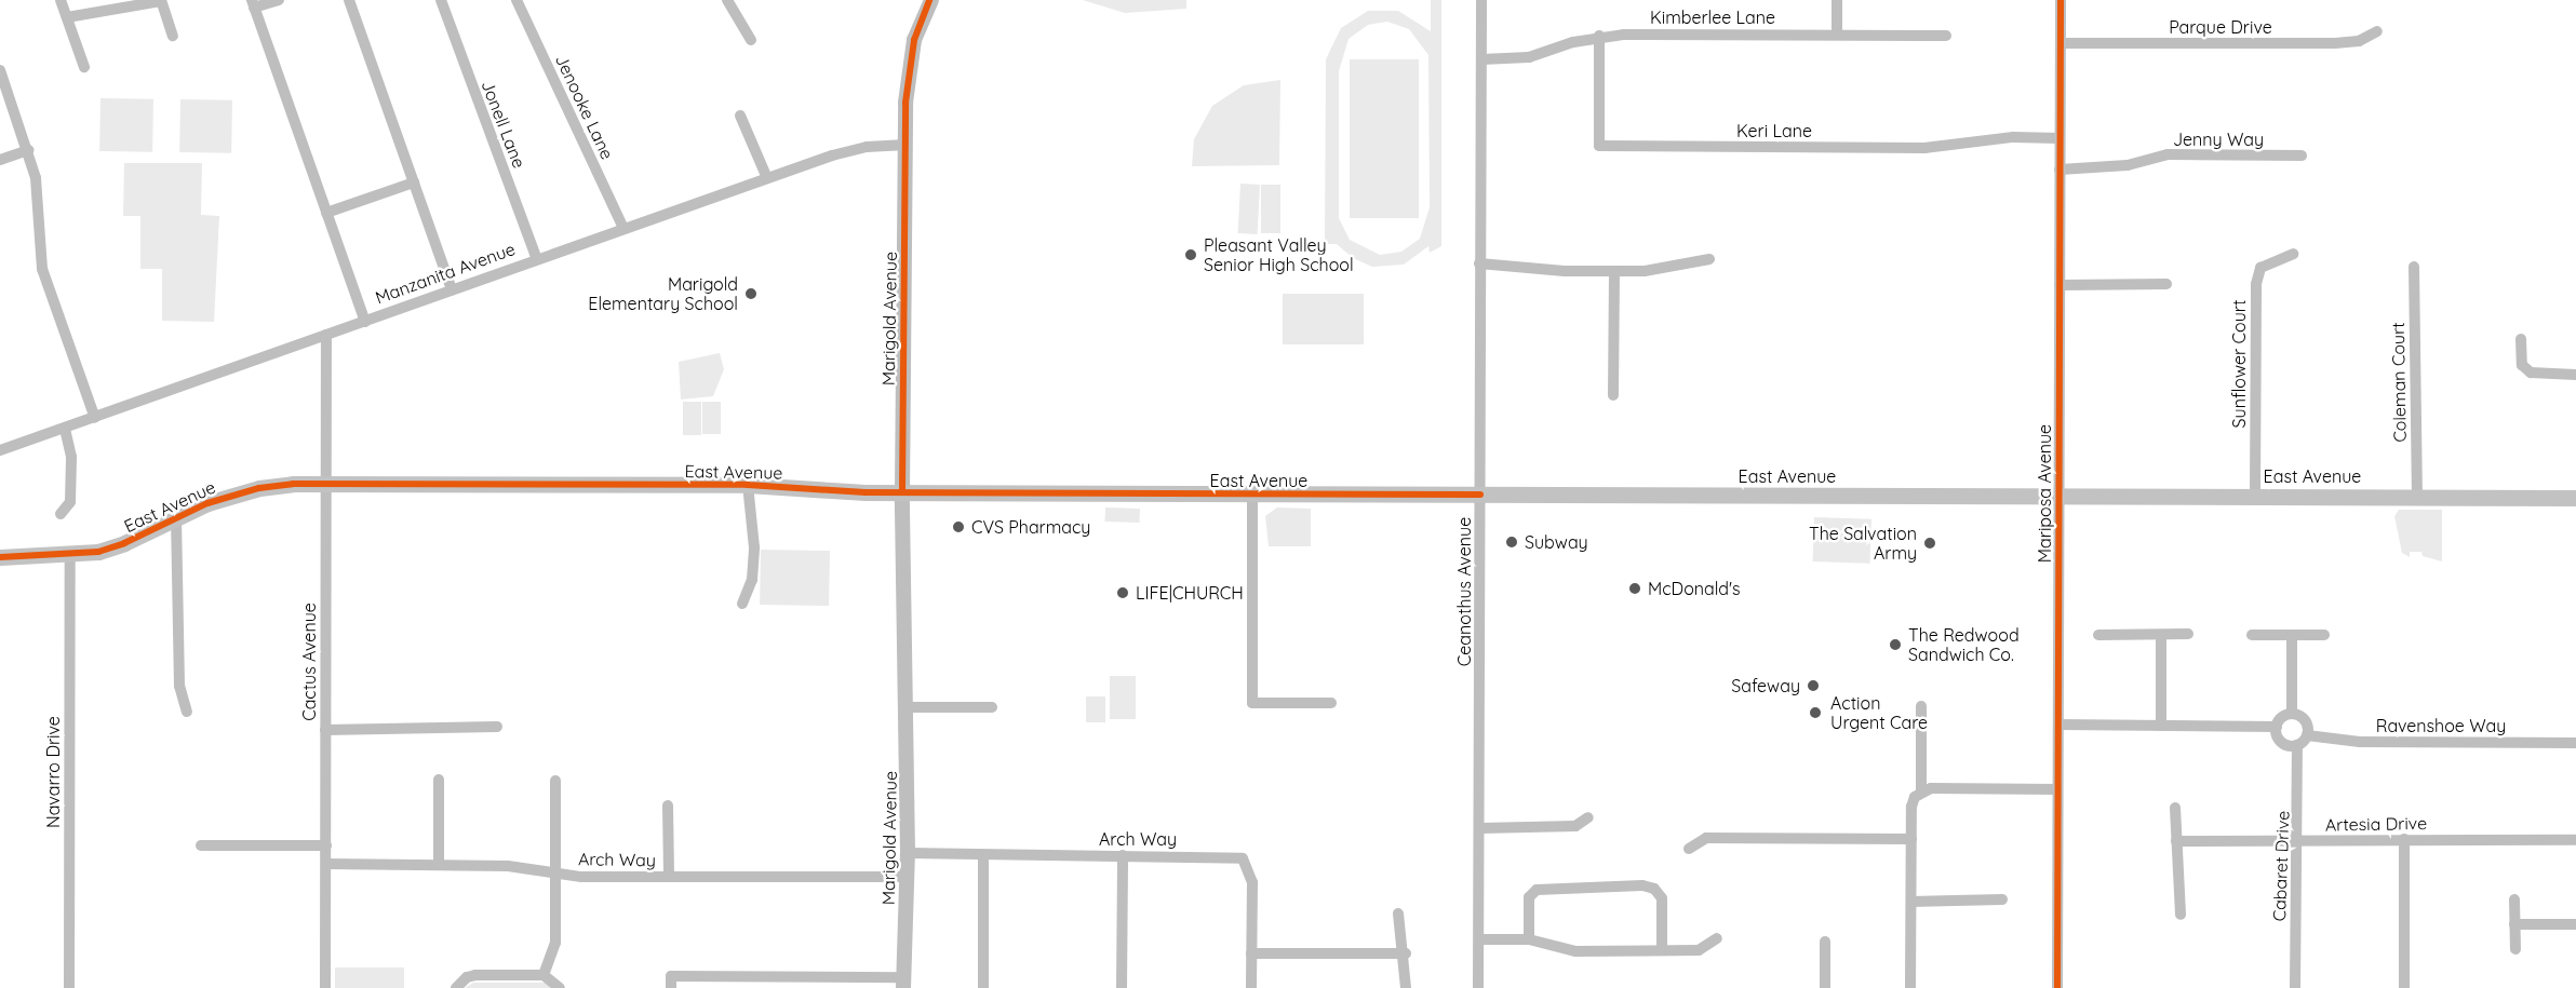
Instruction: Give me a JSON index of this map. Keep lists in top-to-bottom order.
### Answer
{
  "streets": {
    "main road": ["East Avenue"],
    "street": [
      "Kimberlee Lane",
      "Parque Drive",
      "Jenooke Lane",
      "Jonell Lane",
      "Keri Lane",
      "Jenny Way",
      "Manzanita Avenue",
      "Marigold Avenue",
      "Sunflower Court",
      "Coleman Court",
      "Mariposa Avenue",
      "Ceanothus Avenue",
      "Cactus Avenue",
      "Ravenshoe Way",
      "Navarro Drive",
      "Artesia Drive",
      "Arch Way",
      "Cabaret Drive"
    ]
  },
  "crossings": [
    ["Kimberlee Lane", "Keri Lane"],
    ["Kimberlee Lane", "Ceanothus Avenue"],
    ["Parque Drive", "Mariposa Avenue"],
    ["Jenooke Lane", "Manzanita Avenue"],
    ["Jonell Lane", "Manzanita Avenue"],
    ["Keri Lane", "Mariposa Avenue"],
    ["Jenny Way", "Mariposa Avenue"],
    ["Manzanita Avenue", "Marigold Avenue"],
    ["Manzanita Avenue", "Cactus Avenue"],
    ["Marigold Avenue", "East Avenue"],
    ["Marigold Avenue", "Arch Way"],
    ["Sunflower Court", "East Avenue"],
    ["Coleman Court", "East Avenue"],
    ["East Avenue", "Mariposa Avenue"],
    ["East Avenue", "Ceanothus Avenue"],
    ["East Avenue", "Cactus Avenue"],
    ["East Avenue", "Navarro Drive"],
    ["Cactus Avenue", "Arch Way"],
    ["Ravenshoe Way", "Cabaret Drive"],
    ["Artesia Drive", "Cabaret Drive"]
  ],
  "places": [
    "Pleasant Valley Senior High School",
    "Marigold Elementary School",
    "CVS Pharmacy",
    "Subway",
    "The Salvation Army",
    "McDonald's",
    "LIFE|CHURCH",
    "The Redwood Sandwich Co.",
    "Safeway",
    "Action Urgent Care"
  ]
}
